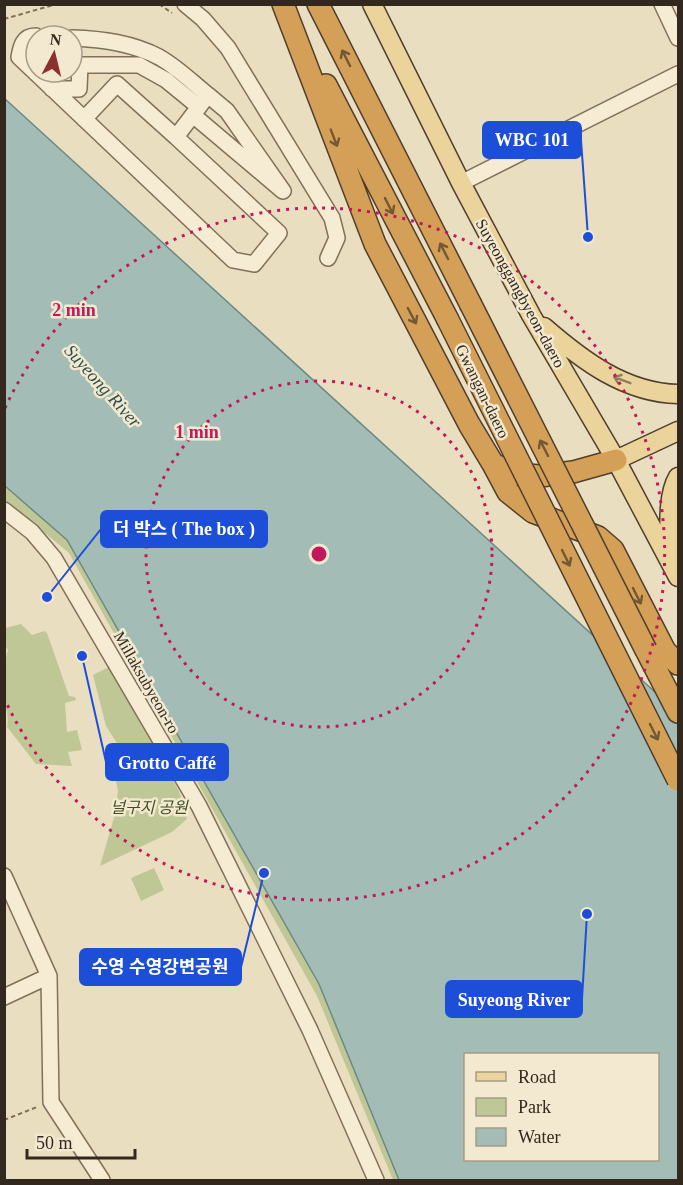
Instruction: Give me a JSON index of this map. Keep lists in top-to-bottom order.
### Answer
{
  "streets": {
    "highway": ["Gwangan-daero"],
    "main road": ["Suyeonggangbyeon-daero"],
    "street": ["Millaksubyeon-ro"]
  },
  "water": ["Suyeong River"],
  "parks": ["널구지 공원"],
  "places": [
    "WBC 101",
    "더 박스 ( The box )",
    "Grotto Caffé",
    "수영 수영강변공원",
    "Suyeong River"
  ],
  "legend": ["Road", "Park", "Water"],
  "scale_bar": "50 m",
  "north": "top",
  "rings": ["2 min", "1 min"]
}
